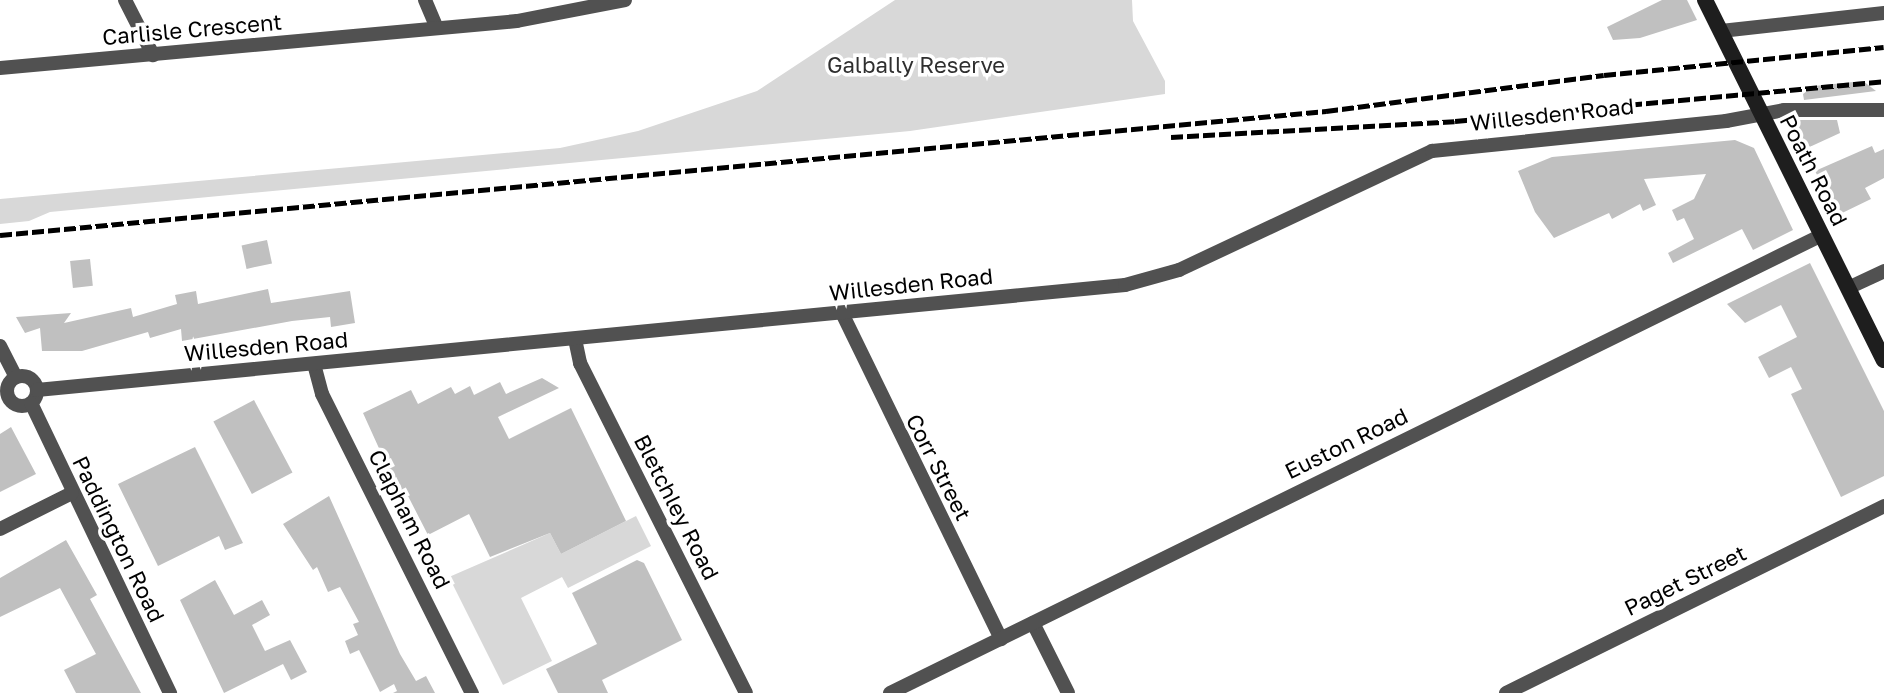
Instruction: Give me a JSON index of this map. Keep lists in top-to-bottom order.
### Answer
{
  "streets": {
    "street": [
      "Carlisle Crescent",
      "Willesden Road",
      "Poath Road",
      "Euston Road",
      "Corr Street",
      "Bletchley Road",
      "Clapham Road",
      "Paddington Road",
      "Paget Street"
    ]
  },
  "crossings": [
    ["Willesden Road", "Poath Road"],
    ["Willesden Road", "Corr Street"],
    ["Willesden Road", "Bletchley Road"],
    ["Willesden Road", "Clapham Road"],
    ["Willesden Road", "Paddington Road"],
    ["Poath Road", "Euston Road"],
    ["Euston Road", "Corr Street"]
  ],
  "parks": ["Galbally Reserve"]
}
